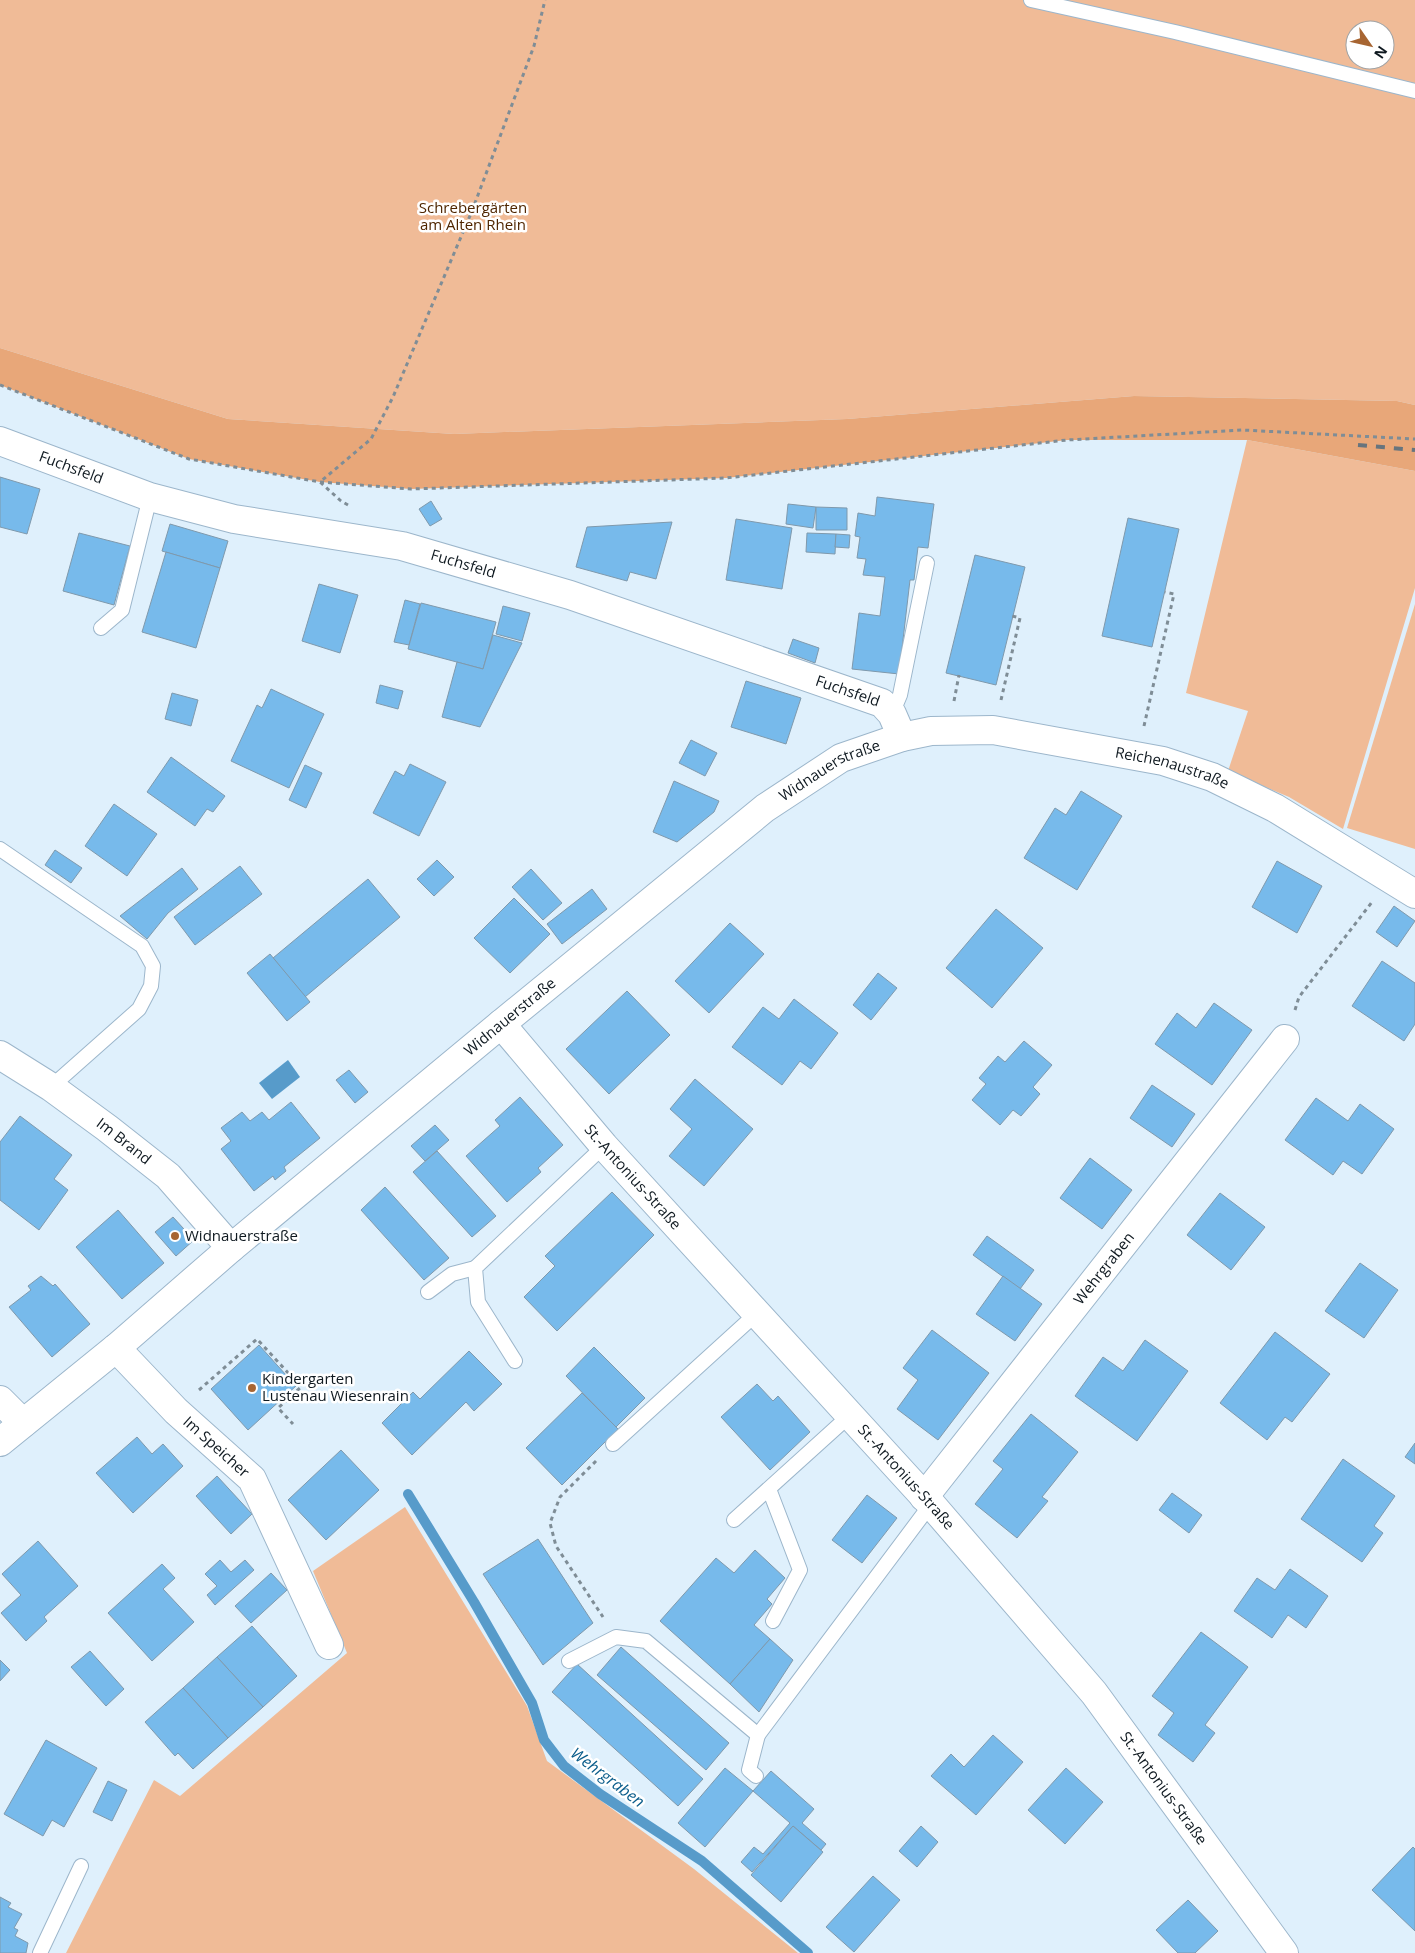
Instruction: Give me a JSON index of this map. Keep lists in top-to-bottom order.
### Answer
{
  "streets": {
    "street": [
      "Fuchsfeld",
      "Reichenaustraße",
      "Widnauerstraße",
      "Im Brand",
      "St.-Antonius-Straße",
      "Wehrgraben",
      "Im Speicher"
    ]
  },
  "crossings": [
    ["Fuchsfeld", "Reichenaustraße"],
    ["Fuchsfeld", "Widnauerstraße"],
    ["Reichenaustraße", "Widnauerstraße"],
    ["Widnauerstraße", "Im Brand"],
    ["Widnauerstraße", "St.-Antonius-Straße"],
    ["Widnauerstraße", "Im Speicher"],
    ["St.-Antonius-Straße", "Wehrgraben"]
  ],
  "water": ["Wehrgraben"],
  "parks": ["Schrebergärten am Alten Rhein"],
  "places": ["Widnauerstraße", "Kindergarten Lustenau Wiesenrain"],
  "north": "bottom right"
}
